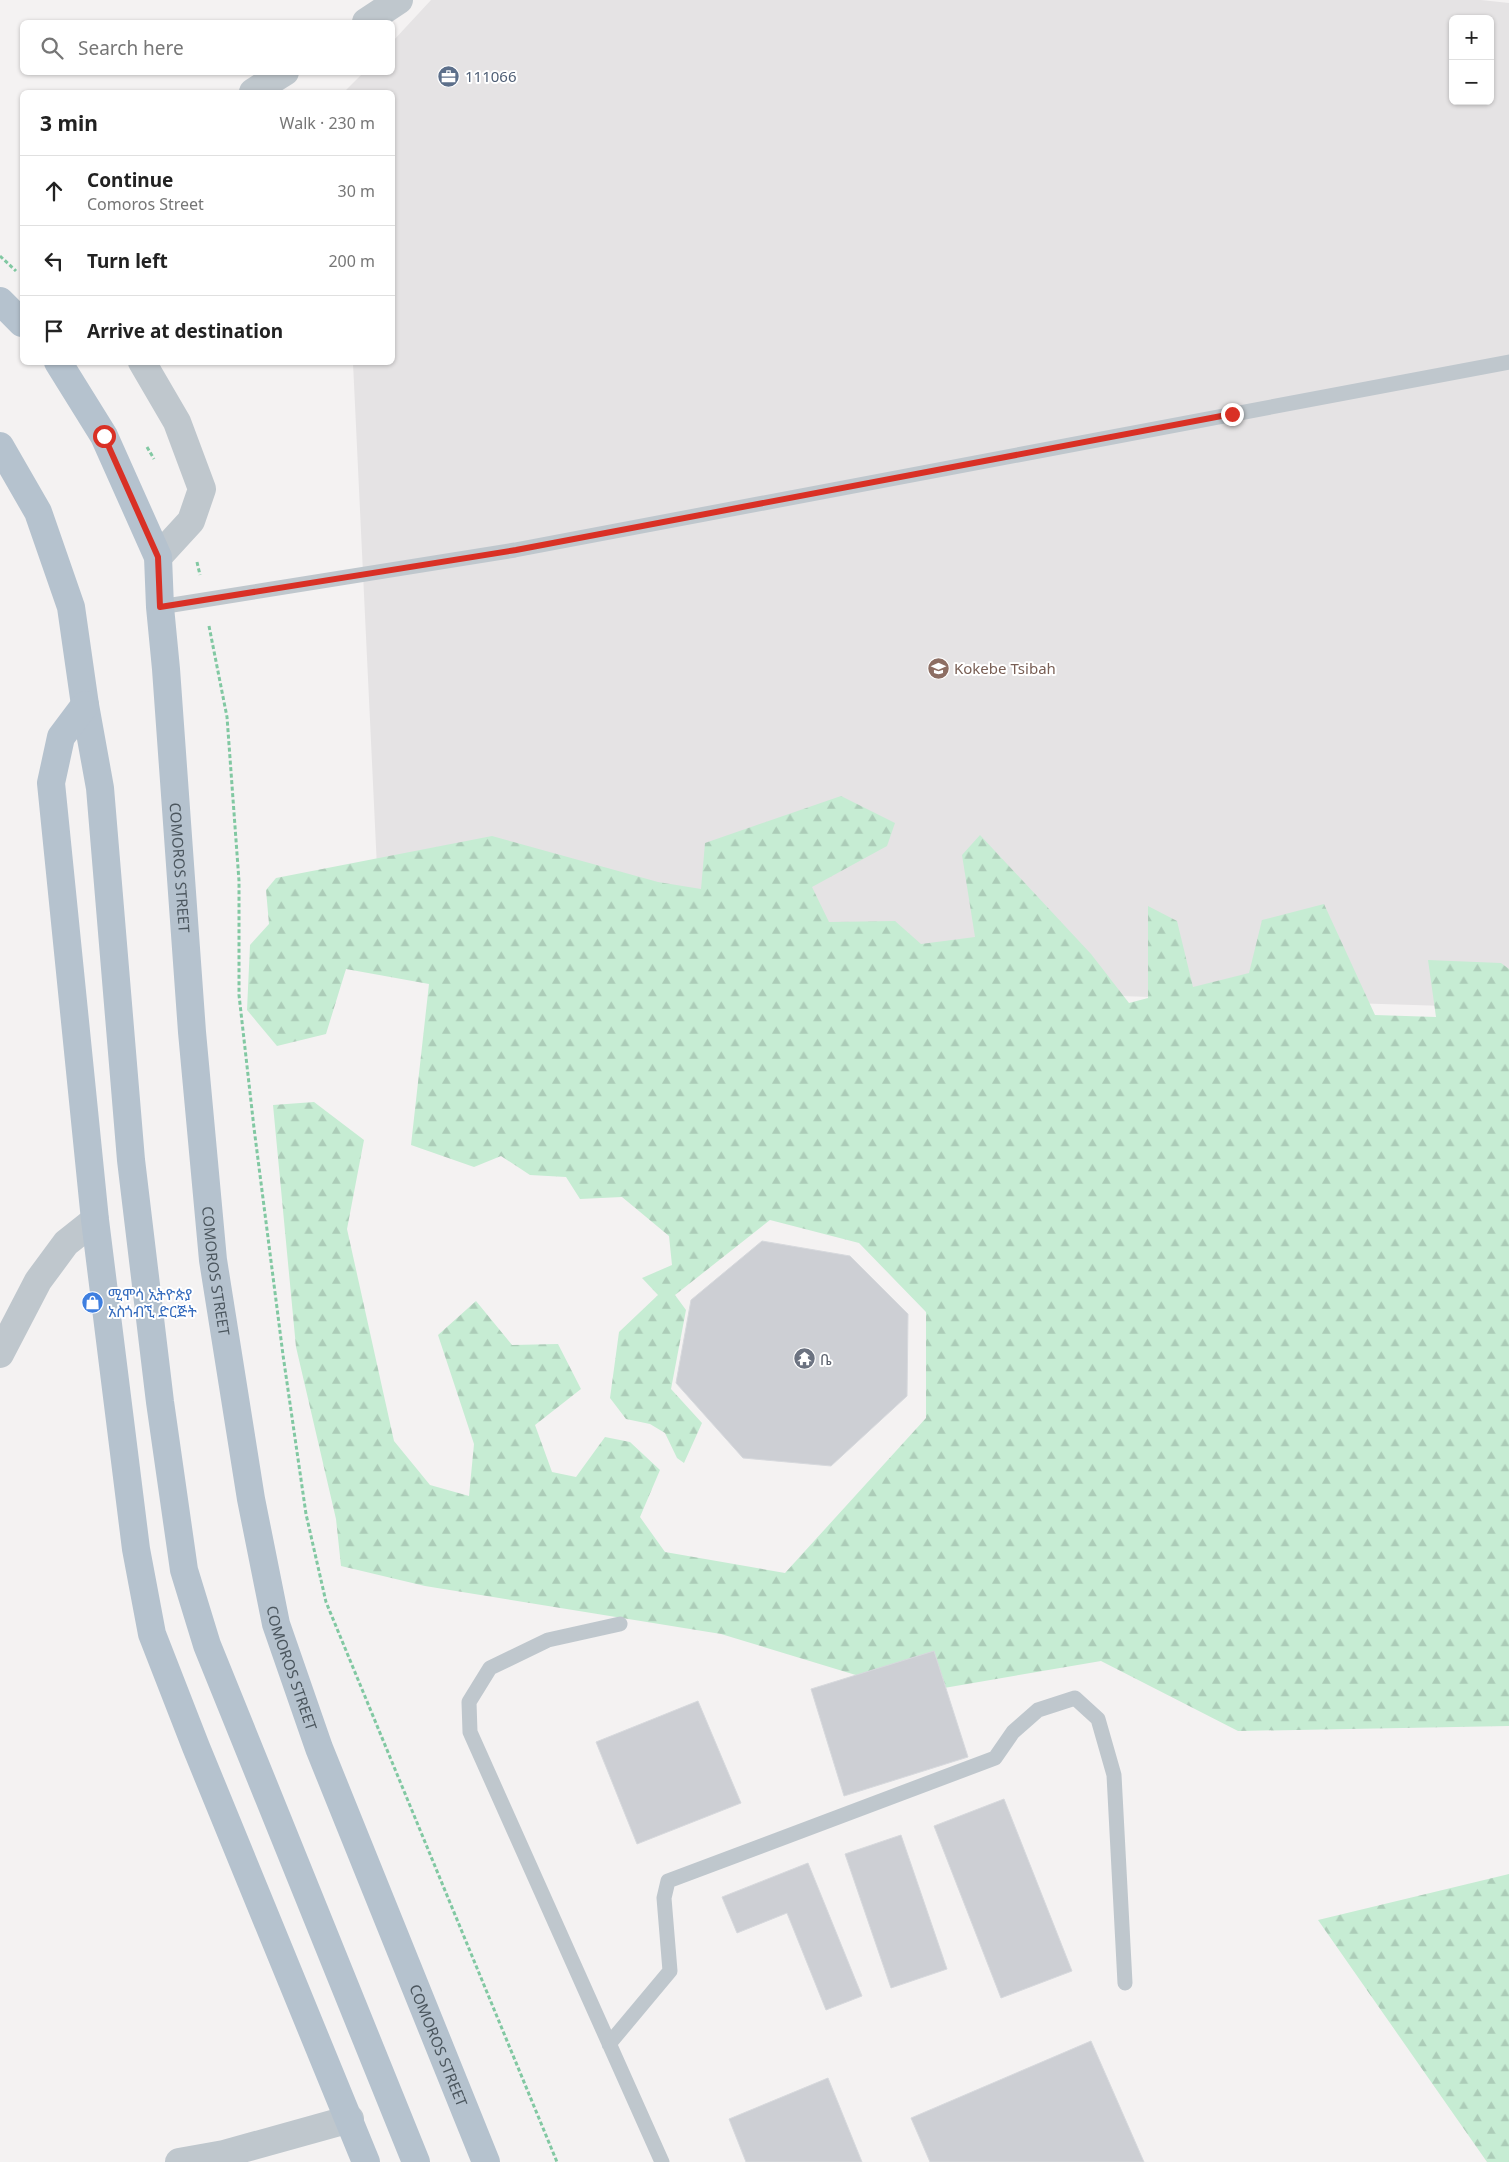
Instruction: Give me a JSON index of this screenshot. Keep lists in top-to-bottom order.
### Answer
{
  "streets": {
    "main road": ["COMOROS STREET"]
  },
  "places": {
    "office": ["111066"],
    "school or university": ["Kokebe Tsibah"],
    "shop": ["ሚሞሳ ኢትዮጵያ አስጎብኚ ድርጅት"],
    "temple": ["ቤ"]
  },
  "page": {
    "map_buttons": ["+", "−"],
    "search": "Search here",
    "heading": ["3 min", "Walk · 230 m"],
    "list": [
      ["Continue", "Comoros Street", "30 m"],
      ["Turn left", "200 m"],
      "Arrive at destination"
    ]
  }
}
